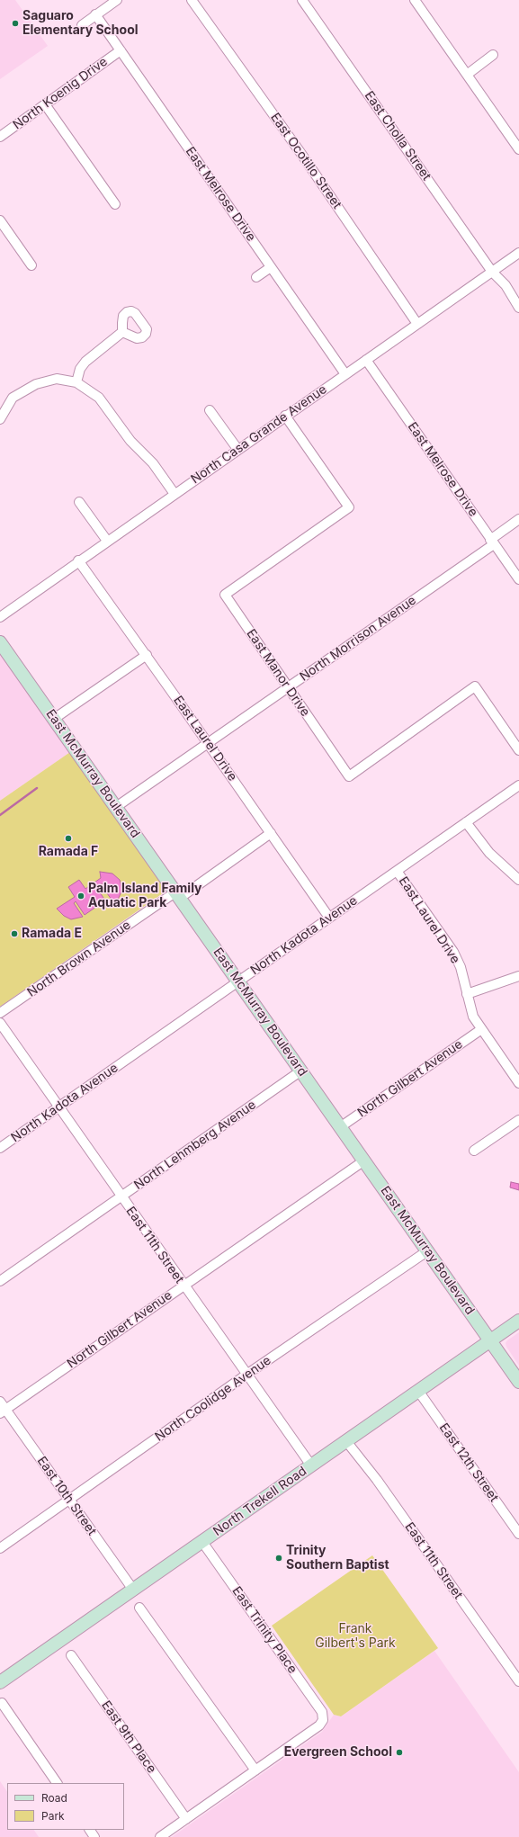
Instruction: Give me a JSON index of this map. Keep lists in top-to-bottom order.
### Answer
{
  "streets": {
    "street": [
      "North Koenig Drive",
      "East Cholla Street",
      "East Ocotillo Street",
      "East Melrose Drive",
      "North Casa Grande Avenue",
      "North Morrison Avenue",
      "East Manor Drive",
      "East Laurel Drive",
      "East McMurray Boulevard",
      "North Kadota Avenue",
      "North Brown Avenue",
      "North Gilbert Avenue",
      "North Lehmberg Avenue",
      "East 11th Street",
      "North Coolidge Avenue",
      "East 12th Street",
      "East 10th Street",
      "North Trekell Road",
      "East Trinity Place",
      "East 9th Place"
    ]
  },
  "crossings": [
    ["North Koenig Drive", "East Melrose Drive"],
    ["East Cholla Street", "North Casa Grande Avenue"],
    ["East Ocotillo Street", "North Casa Grande Avenue"],
    ["East Melrose Drive", "North Casa Grande Avenue"],
    ["East Melrose Drive", "North Morrison Avenue"],
    ["North Casa Grande Avenue", "East Manor Drive"],
    ["North Casa Grande Avenue", "East Laurel Drive"],
    ["North Morrison Avenue", "East Manor Drive"],
    ["North Morrison Avenue", "East Laurel Drive"],
    ["North Morrison Avenue", "East McMurray Boulevard"],
    ["East Laurel Drive", "North Kadota Avenue"],
    ["East Laurel Drive", "North Brown Avenue"],
    ["East Laurel Drive", "North Gilbert Avenue"],
    ["East McMurray Boulevard", "North Kadota Avenue"],
    ["East McMurray Boulevard", "North Brown Avenue"],
    ["East McMurray Boulevard", "North Gilbert Avenue"],
    ["East McMurray Boulevard", "North Lehmberg Avenue"],
    ["East McMurray Boulevard", "North Coolidge Avenue"],
    ["East McMurray Boulevard", "North Trekell Road"],
    ["North Kadota Avenue", "East 11th Street"],
    ["North Gilbert Avenue", "East 11th Street"],
    ["North Gilbert Avenue", "East 10th Street"],
    ["North Lehmberg Avenue", "East 11th Street"],
    ["East 11th Street", "North Coolidge Avenue"],
    ["East 11th Street", "North Trekell Road"],
    ["North Coolidge Avenue", "East 10th Street"],
    ["East 12th Street", "North Trekell Road"],
    ["East 10th Street", "North Trekell Road"],
    ["North Trekell Road", "East Trinity Place"]
  ],
  "parks": ["Frank Gilbert's Park"],
  "places": [
    "Saguaro Elementary School",
    "Ramada F",
    "Palm Island Family Aquatic Park",
    "Ramada E",
    "Trinity Southern Baptist",
    "Evergreen School"
  ],
  "legend": ["Road", "Park"]
}
